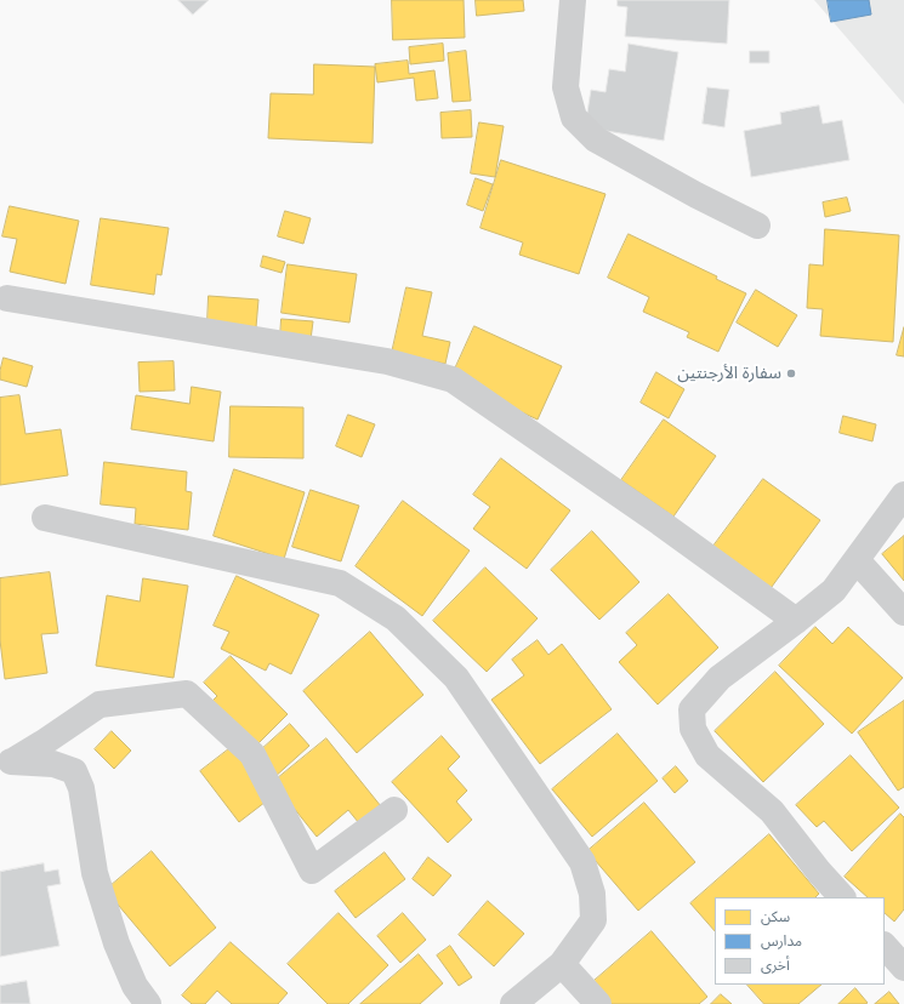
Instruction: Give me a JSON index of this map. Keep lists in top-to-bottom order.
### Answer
{
  "places": ["سفارة الأرجنتين"],
  "legend": ["سكن", "مدارس", "أخرى"]
}
